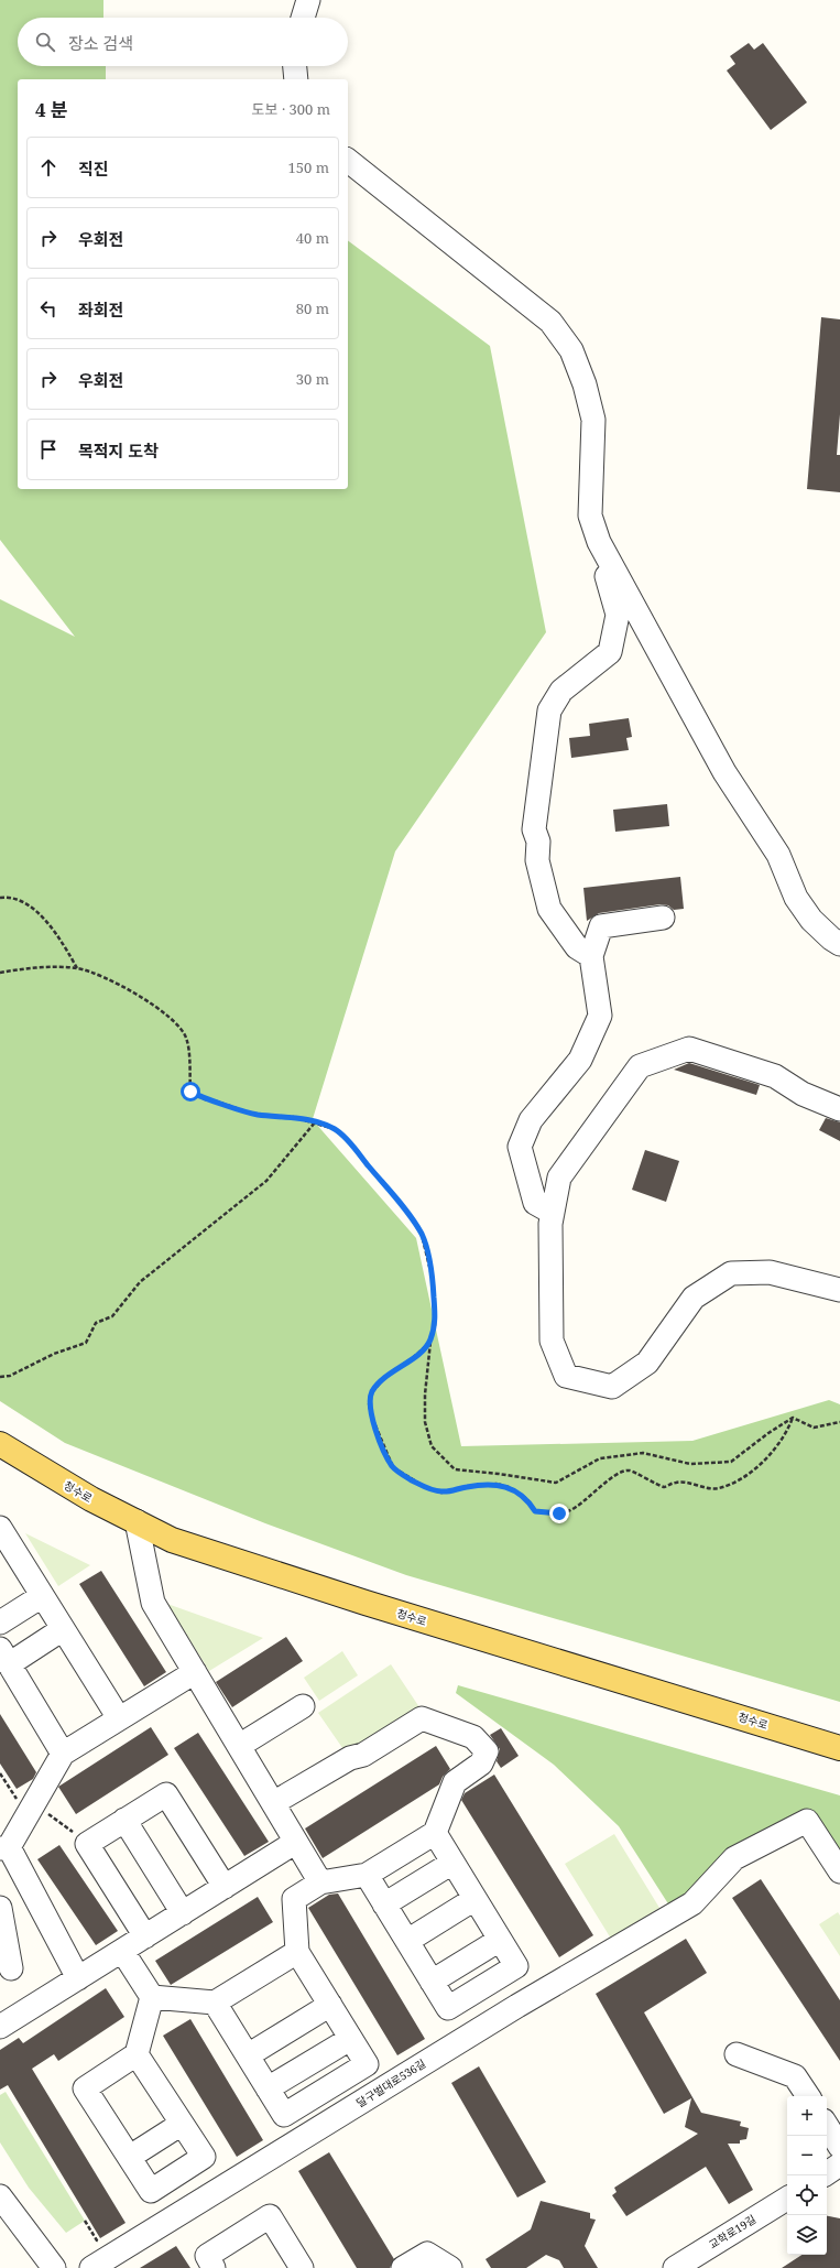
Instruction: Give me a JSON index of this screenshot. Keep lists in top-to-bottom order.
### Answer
{
  "streets": {
    "main road": ["청수로"],
    "street": ["달구벌대로536길", "교학로19길"]
  },
  "page": {
    "search": "장소 검색",
    "heading": ["4 분", "도보 · 300 m"],
    "list": [
      ["직진", "150 m"],
      ["우회전", "40 m"],
      ["좌회전", "80 m"],
      ["우회전", "30 m"],
      "목적지 도착"
    ],
    "map_buttons": ["+", "−"]
  }
}
